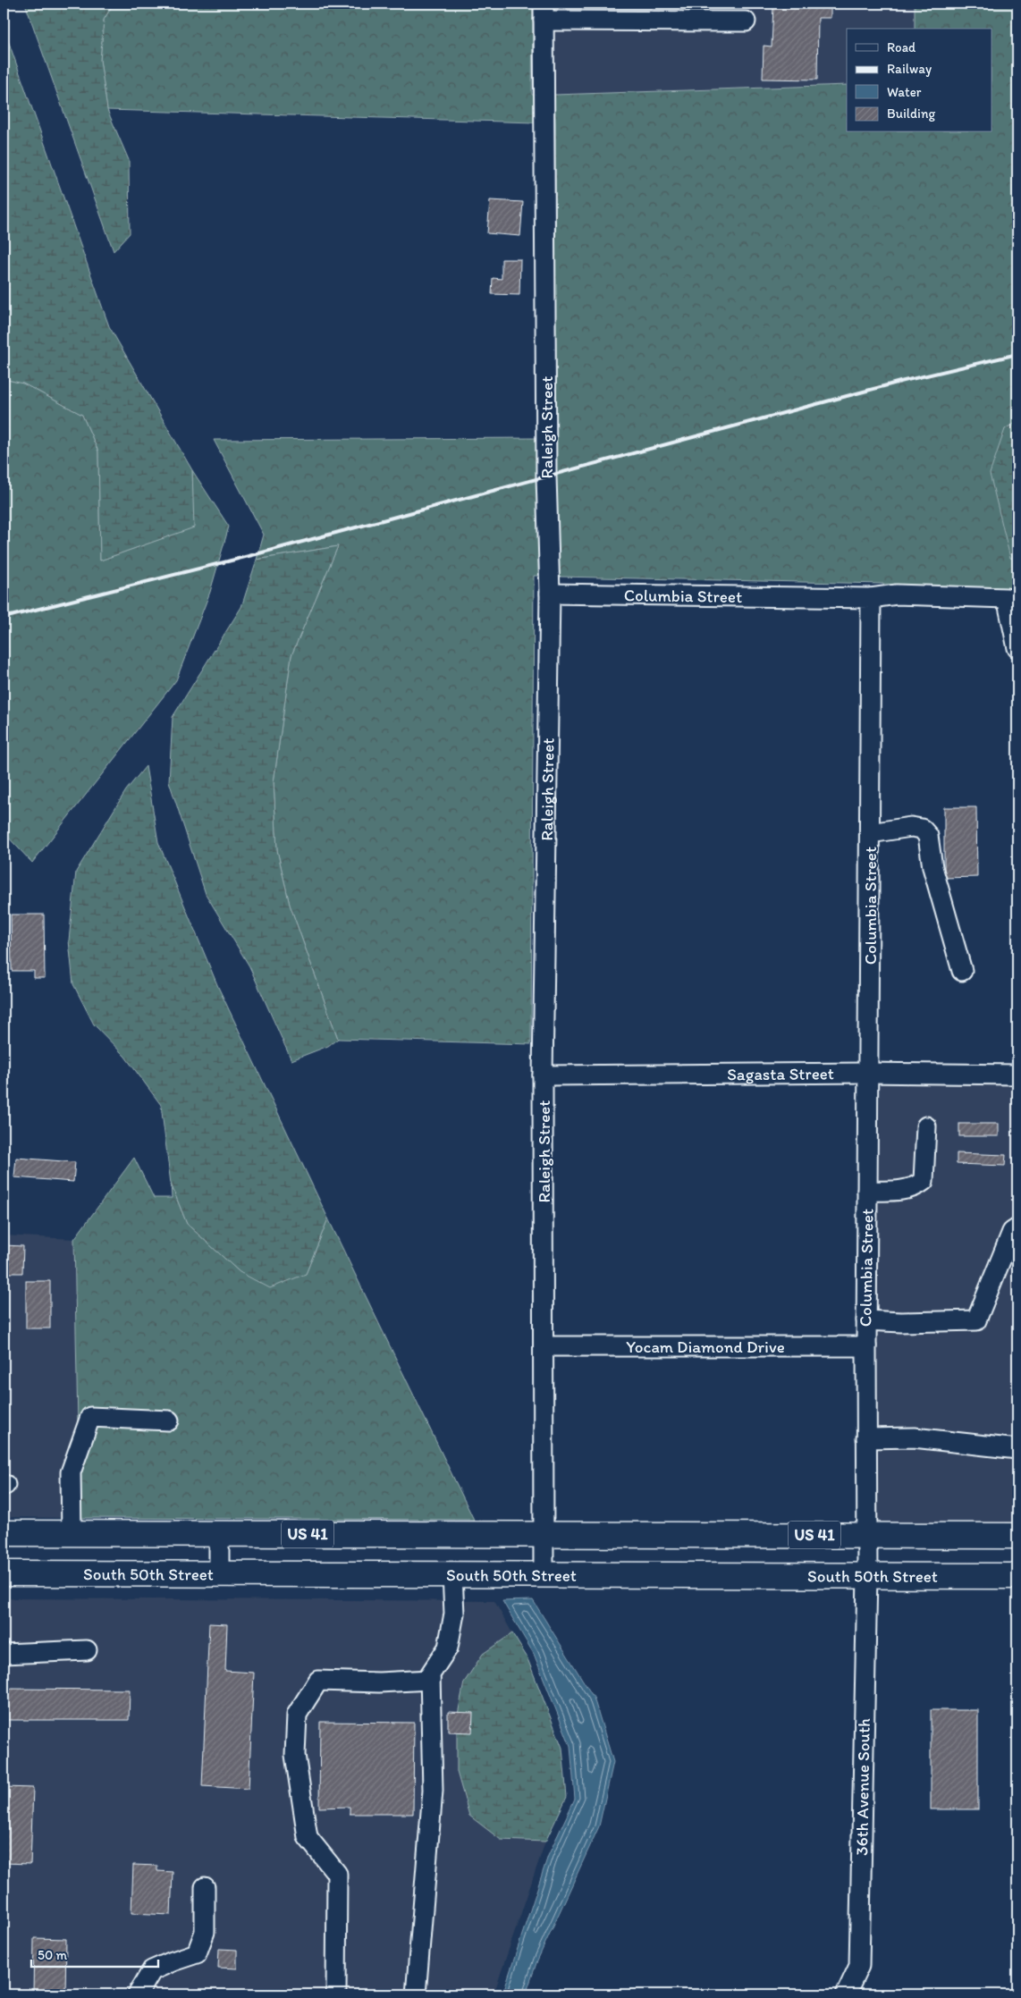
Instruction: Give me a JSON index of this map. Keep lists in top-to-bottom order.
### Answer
{
  "streets": {
    "main road": ["US 41", "South 50th Street"],
    "street": [
      "Raleigh Street",
      "Columbia Street",
      "Sagasta Street",
      "Yocam Diamond Drive",
      "36th Avenue South"
    ]
  },
  "crossings": [
    ["Raleigh Street", "Columbia Street"],
    ["Raleigh Street", "Sagasta Street"],
    ["Raleigh Street", "Yocam Diamond Drive"],
    ["Raleigh Street", "US 41"],
    ["Raleigh Street", "South 50th Street"],
    ["Columbia Street", "Sagasta Street"],
    ["Columbia Street", "Yocam Diamond Drive"],
    ["Columbia Street", "US 41"],
    ["Columbia Street", "36th Avenue South"],
    ["US 41", "36th Avenue South"],
    ["South 50th Street", "36th Avenue South"]
  ],
  "legend": [
    "Road",
    "Railway",
    "Water",
    "Building"
  ],
  "scale_bar": "50 m"
}
